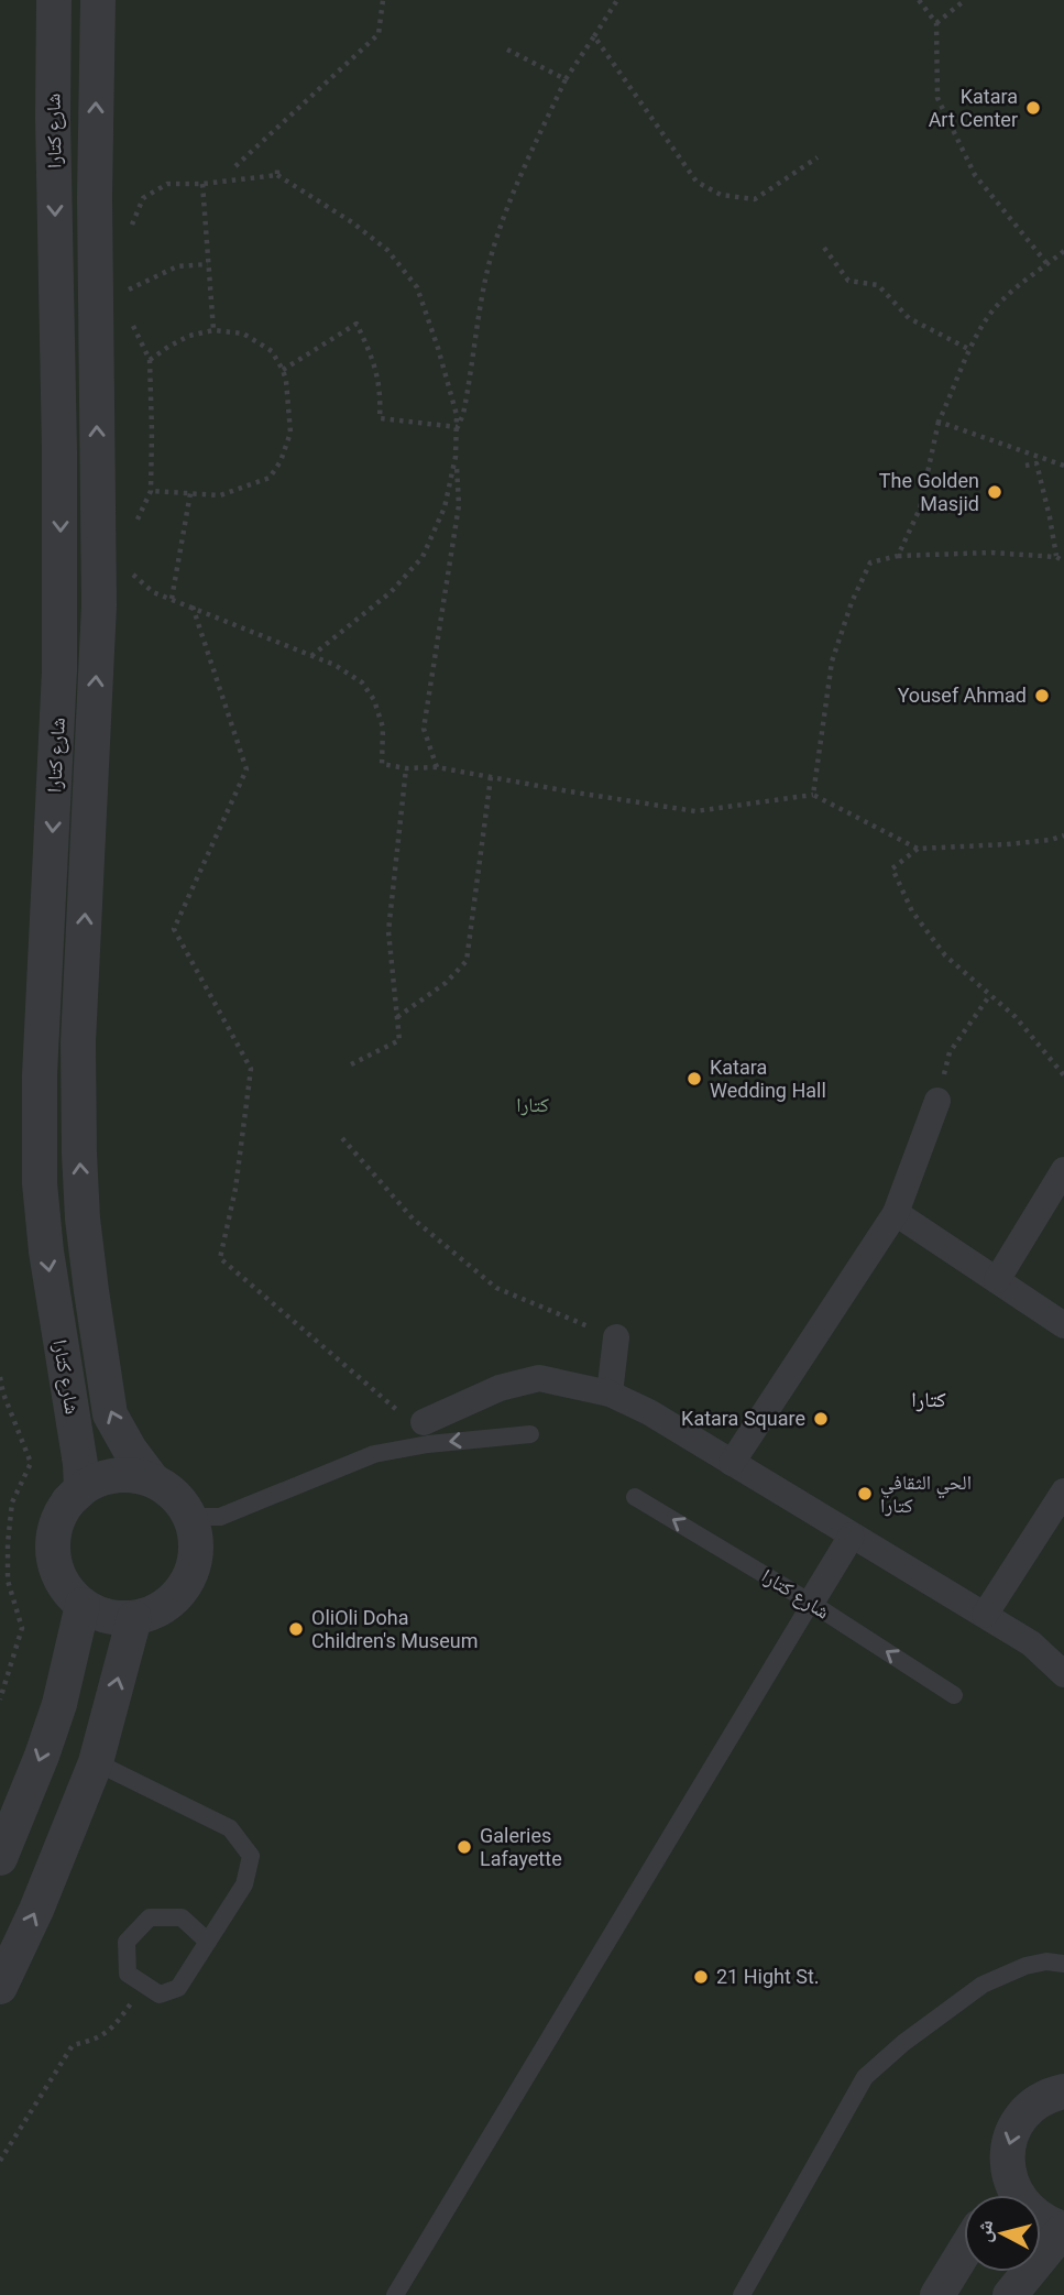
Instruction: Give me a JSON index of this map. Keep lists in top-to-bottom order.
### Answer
{
  "streets": {
    "street": ["شارع كتارا"]
  },
  "districts": ["كتارا"],
  "parks": ["كتارا"],
  "places": [
    "Katara Art Center",
    "The Golden Masjid",
    "Yousef Ahmad",
    "Katara Wedding Hall",
    "Katara Square",
    "الحي الثقافي كتارا",
    "OliOli Doha Children's Museum",
    "Galeries Lafayette",
    "21 Hight St."
  ],
  "north": "left"
}
